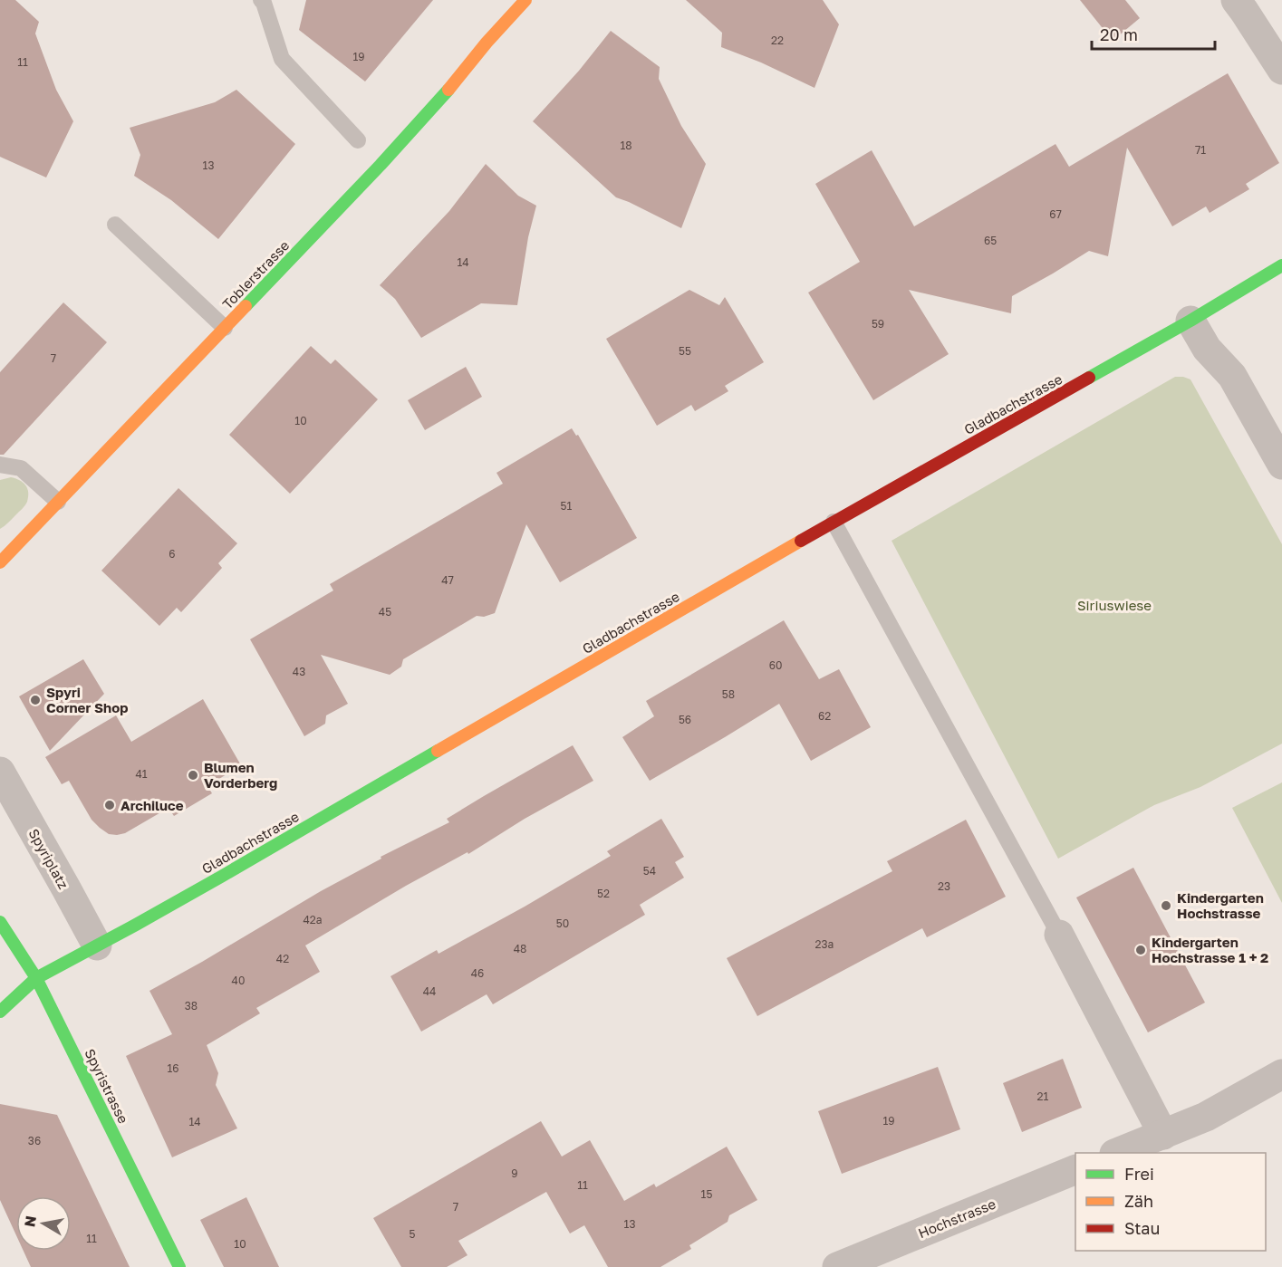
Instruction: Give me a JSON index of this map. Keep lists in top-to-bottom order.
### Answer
{
  "streets": {
    "street": [
      "Toblerstrasse",
      "Gladbachstrasse",
      "Spyriplatz",
      "Spyristrasse",
      "Hochstrasse"
    ]
  },
  "crossings": [
    ["Gladbachstrasse", "Spyriplatz"],
    ["Gladbachstrasse", "Spyristrasse"]
  ],
  "parks": ["Siriuswiese"],
  "places": [
    "Spyri Corner Shop",
    "Blumen Vorderberg",
    "Archiluce",
    "Kindergarten Hochstrasse",
    "Kindergarten Hochstrasse 1 + 2"
  ],
  "house_numbers": [
    "22",
    "19",
    "11",
    "18",
    "71",
    "13",
    "67",
    "65",
    "14",
    "59",
    "55",
    "7",
    "10",
    "51",
    "6",
    "47",
    "45",
    "60",
    "43",
    "58",
    "62",
    "56",
    "41",
    "54",
    "23",
    "52",
    "42a",
    "50",
    "23a",
    "48",
    "42",
    "46",
    "40",
    "44",
    "38",
    "16",
    "21",
    "19",
    "14",
    "36",
    "9",
    "11",
    "15",
    "7",
    "13",
    "5",
    "11",
    "10"
  ],
  "legend": ["Frei", "Zäh", "Stau"],
  "scale_bar": "20 m",
  "north": "left"
}
